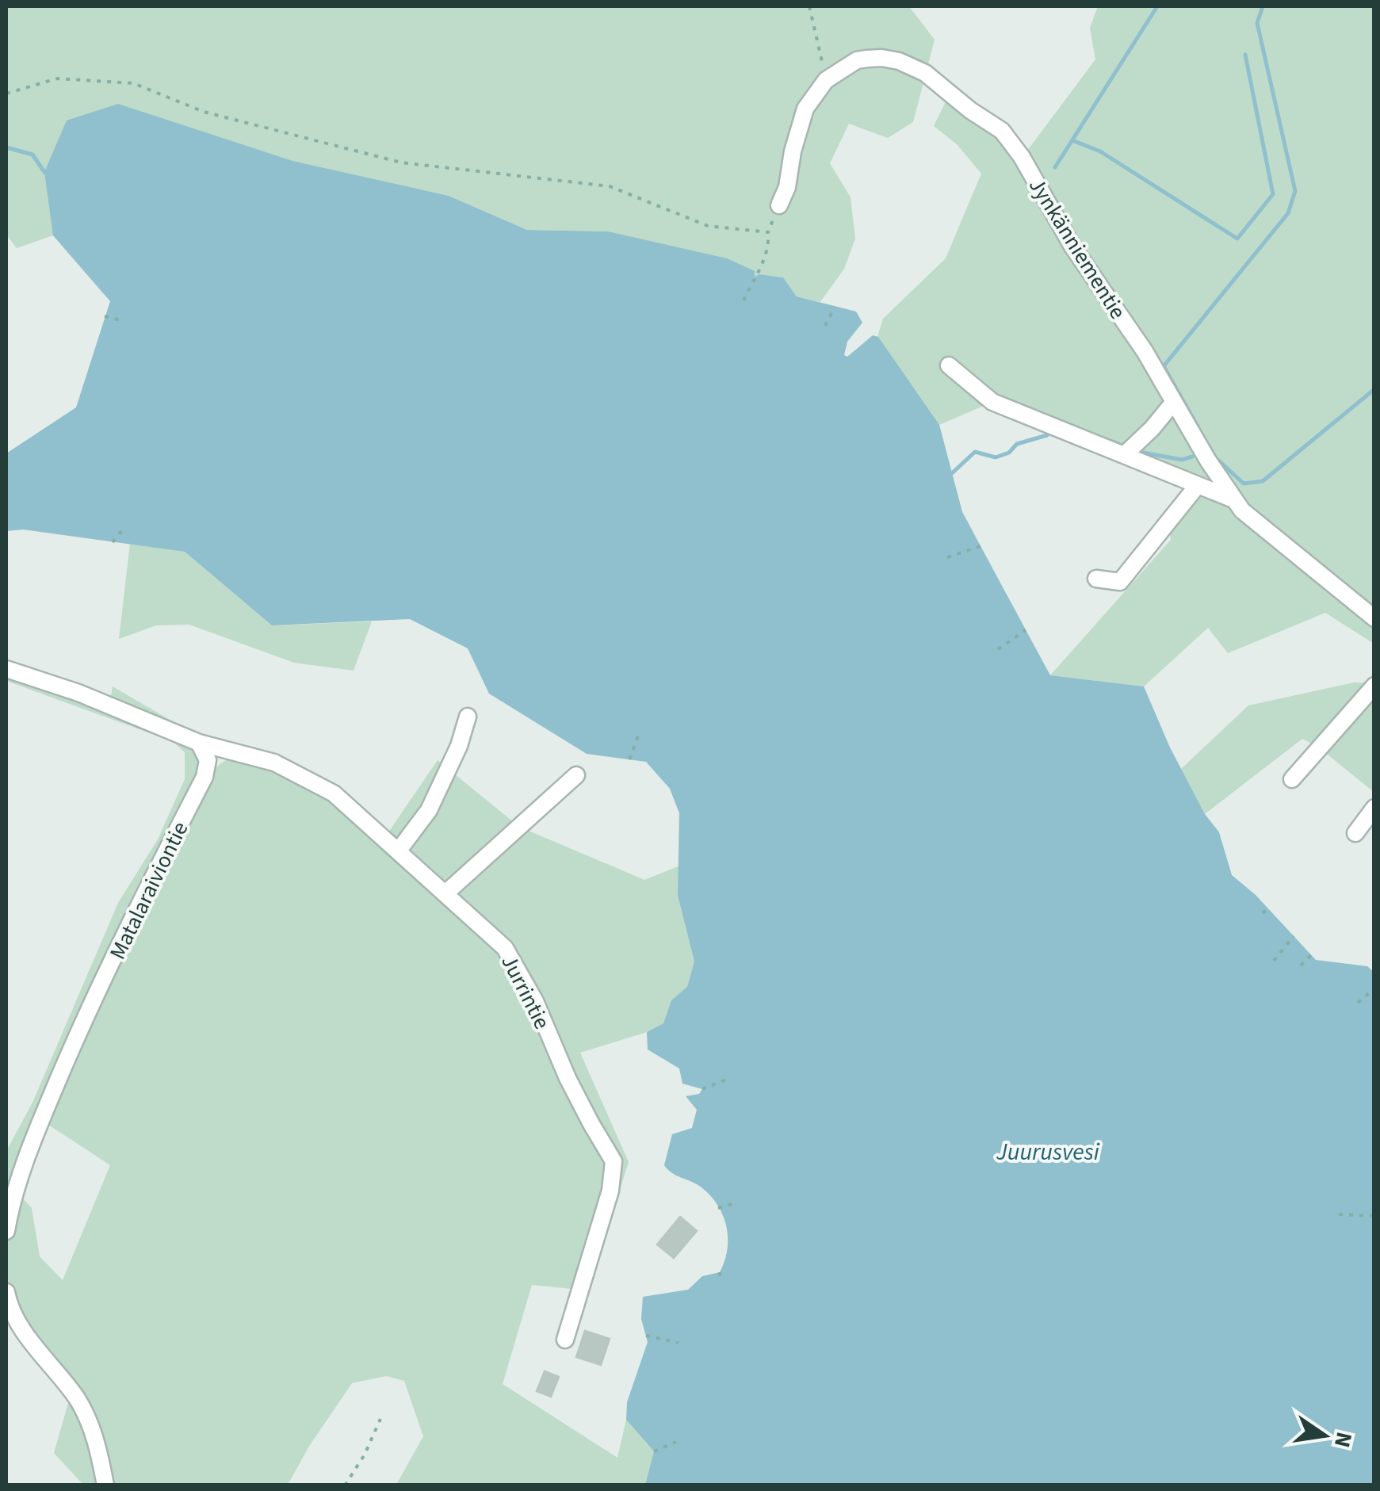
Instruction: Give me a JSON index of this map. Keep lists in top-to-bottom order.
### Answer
{
  "streets": {
    "street": ["Jynkänniementie", "Matalaraiviontie", "Jurrintie"]
  },
  "crossings": [
    ["Matalaraiviontie", "Jurrintie"]
  ],
  "water": ["Juurusvesi"],
  "north": "right"
}
